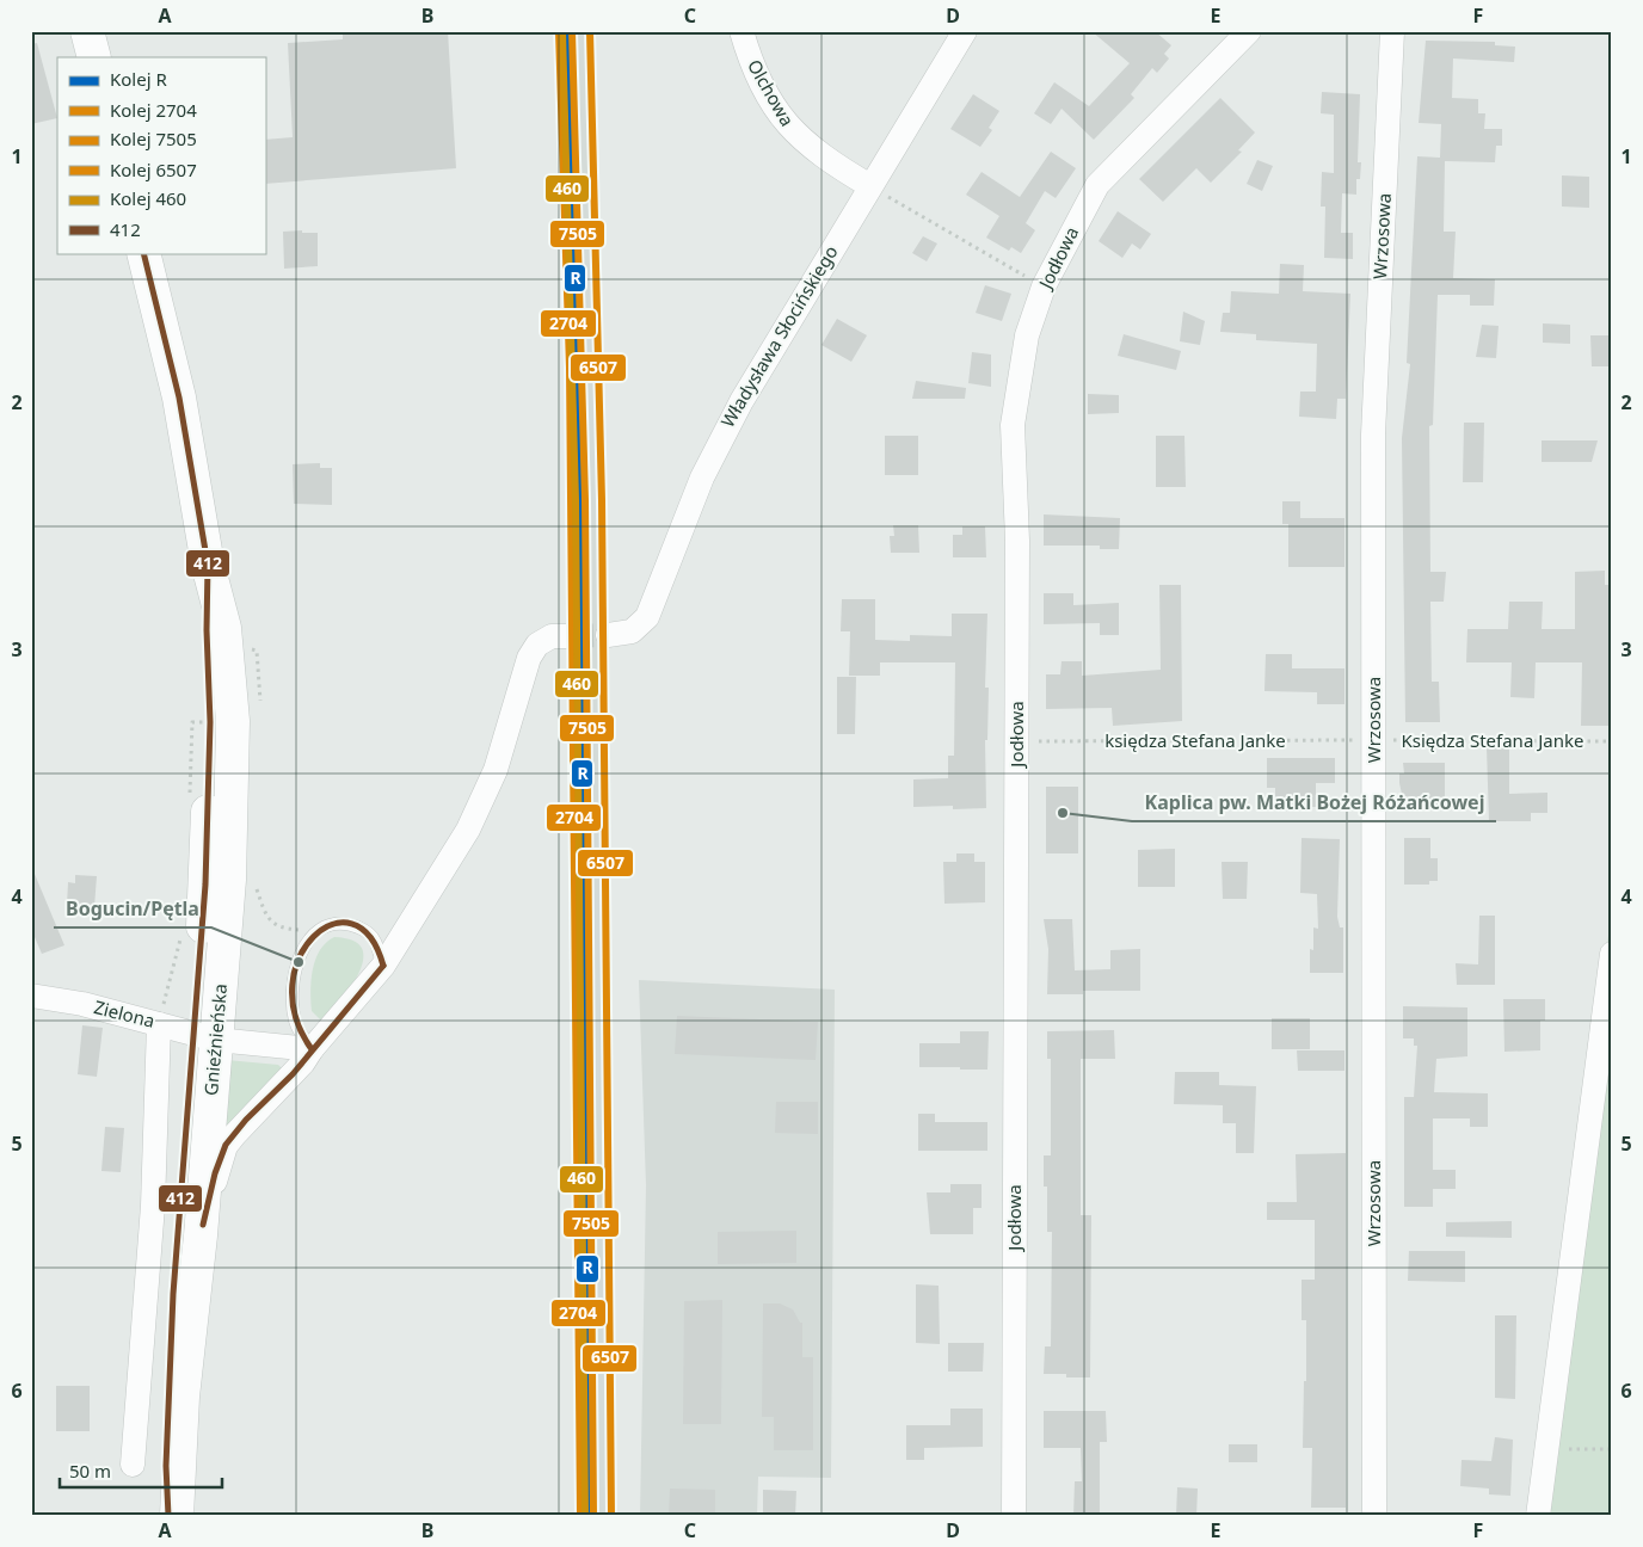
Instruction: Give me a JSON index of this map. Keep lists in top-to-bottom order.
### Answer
{
  "streets": {
    "main road": ["Gnieźnieńska"],
    "street": [
      "Olchowa",
      "Wrzosowa",
      "Jodłowa",
      "Władysława Słocińskiego",
      "Zielona"
    ],
    "path": ["księdza Stefana Janke", "Księdza Stefana Janke"]
  },
  "crossings": [
    ["Olchowa", "Władysława Słocińskiego"],
    ["Wrzosowa", "księdza Stefana Janke"],
    ["Wrzosowa", "Księdza Stefana Janke"],
    ["Jodłowa", "księdza Stefana Janke"],
    ["księdza Stefana Janke", "Księdza Stefana Janke"],
    ["Zielona", "Gnieźnieńska"]
  ],
  "places": ["Kaplica pw. Matki Bożej Różańcowej", "Bogucin/Pętla"],
  "lines": [
    "rail line R",
    "rail line 2704",
    "rail line 7505",
    "rail line 6507",
    "rail line 460",
    "transit line 412"
  ],
  "legend": [
    "Kolej R",
    "Kolej 2704",
    "Kolej 7505",
    "Kolej 6507",
    "Kolej 460",
    "412"
  ],
  "scale_bar": "50 m",
  "grid": {
    "columns": [
      "A",
      "B",
      "C",
      "D",
      "E",
      "F"
    ],
    "rows": [
      "1",
      "2",
      "3",
      "4",
      "5",
      "6"
    ]
  }
}
